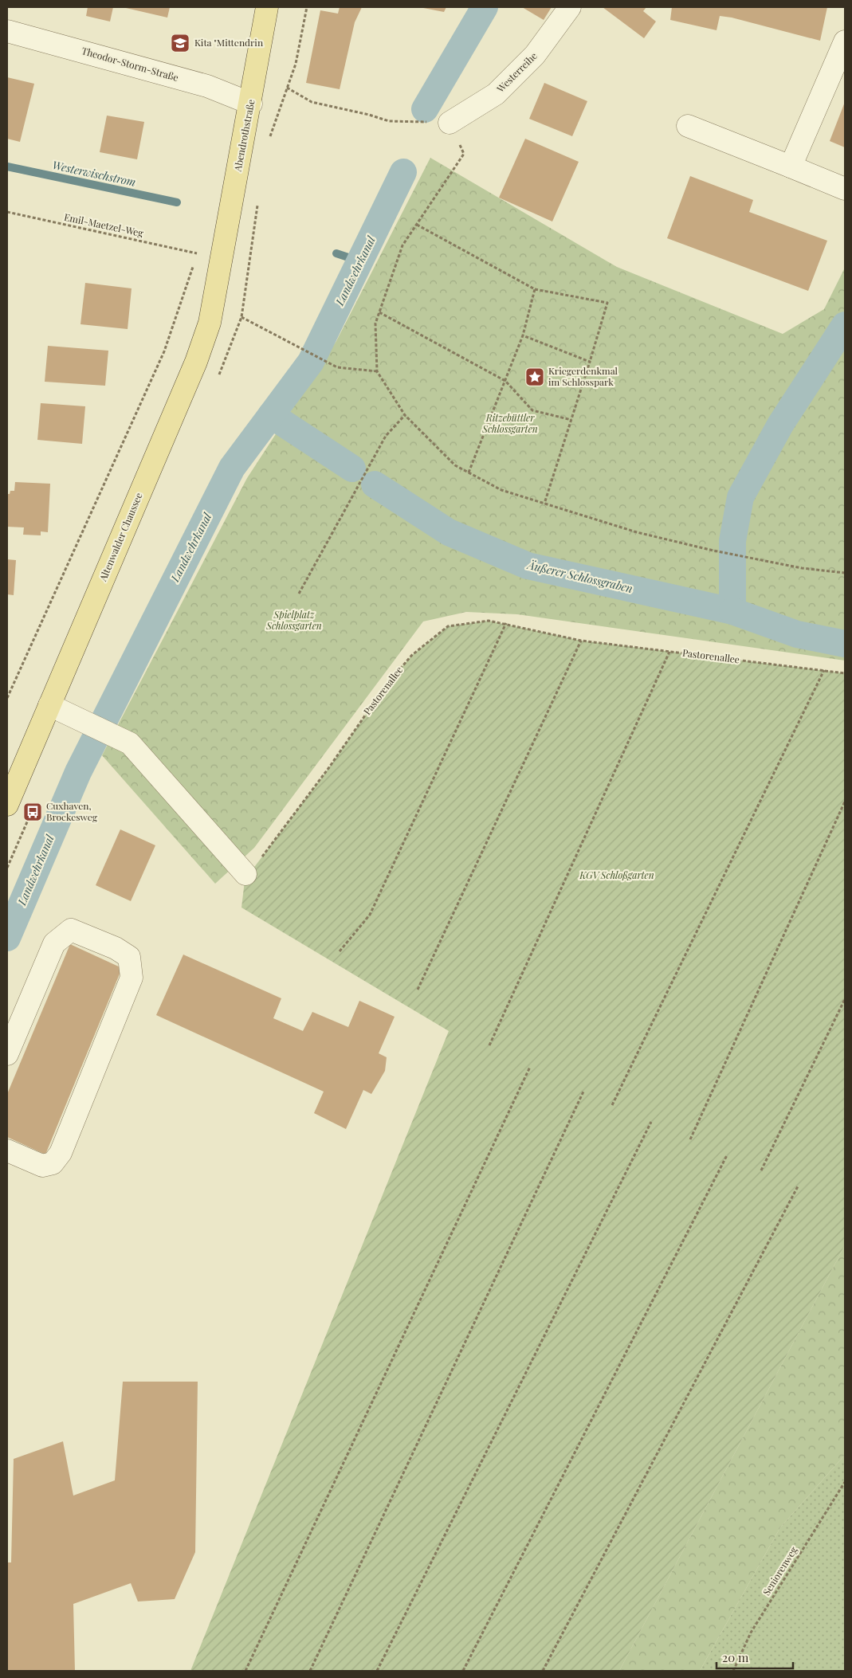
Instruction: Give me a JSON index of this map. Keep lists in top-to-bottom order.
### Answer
{
  "streets": {
    "main road": ["Abendrothstraße", "Altenwalder Chaussee"],
    "street": ["Theodor-Storm-Straße", "Westerreihe"],
    "path": ["Emil-Maetzel-Weg", "Pastorenallee", "Seniorenweg"]
  },
  "crossings": [
    ["Theodor-Storm-Straße", "Abendrothstraße"],
    ["Abendrothstraße", "Altenwalder Chaussee"]
  ],
  "water": ["Westerwischstrom", "Landwehrkanal", "Äußerer Schlossgraben"],
  "parks": ["Ritzebüttler Schlossgarten", "Spielplatz Schlossgarten", "KGV Schloßgarten"],
  "places": {
    "school or university": ["Kita \"Mittendrin"],
    "place": ["Kriegerdenkmal im Schlosspark"],
    "bus stop": ["Cuxhaven, Brockesweg"]
  },
  "scale_bar": "20 m"
}
